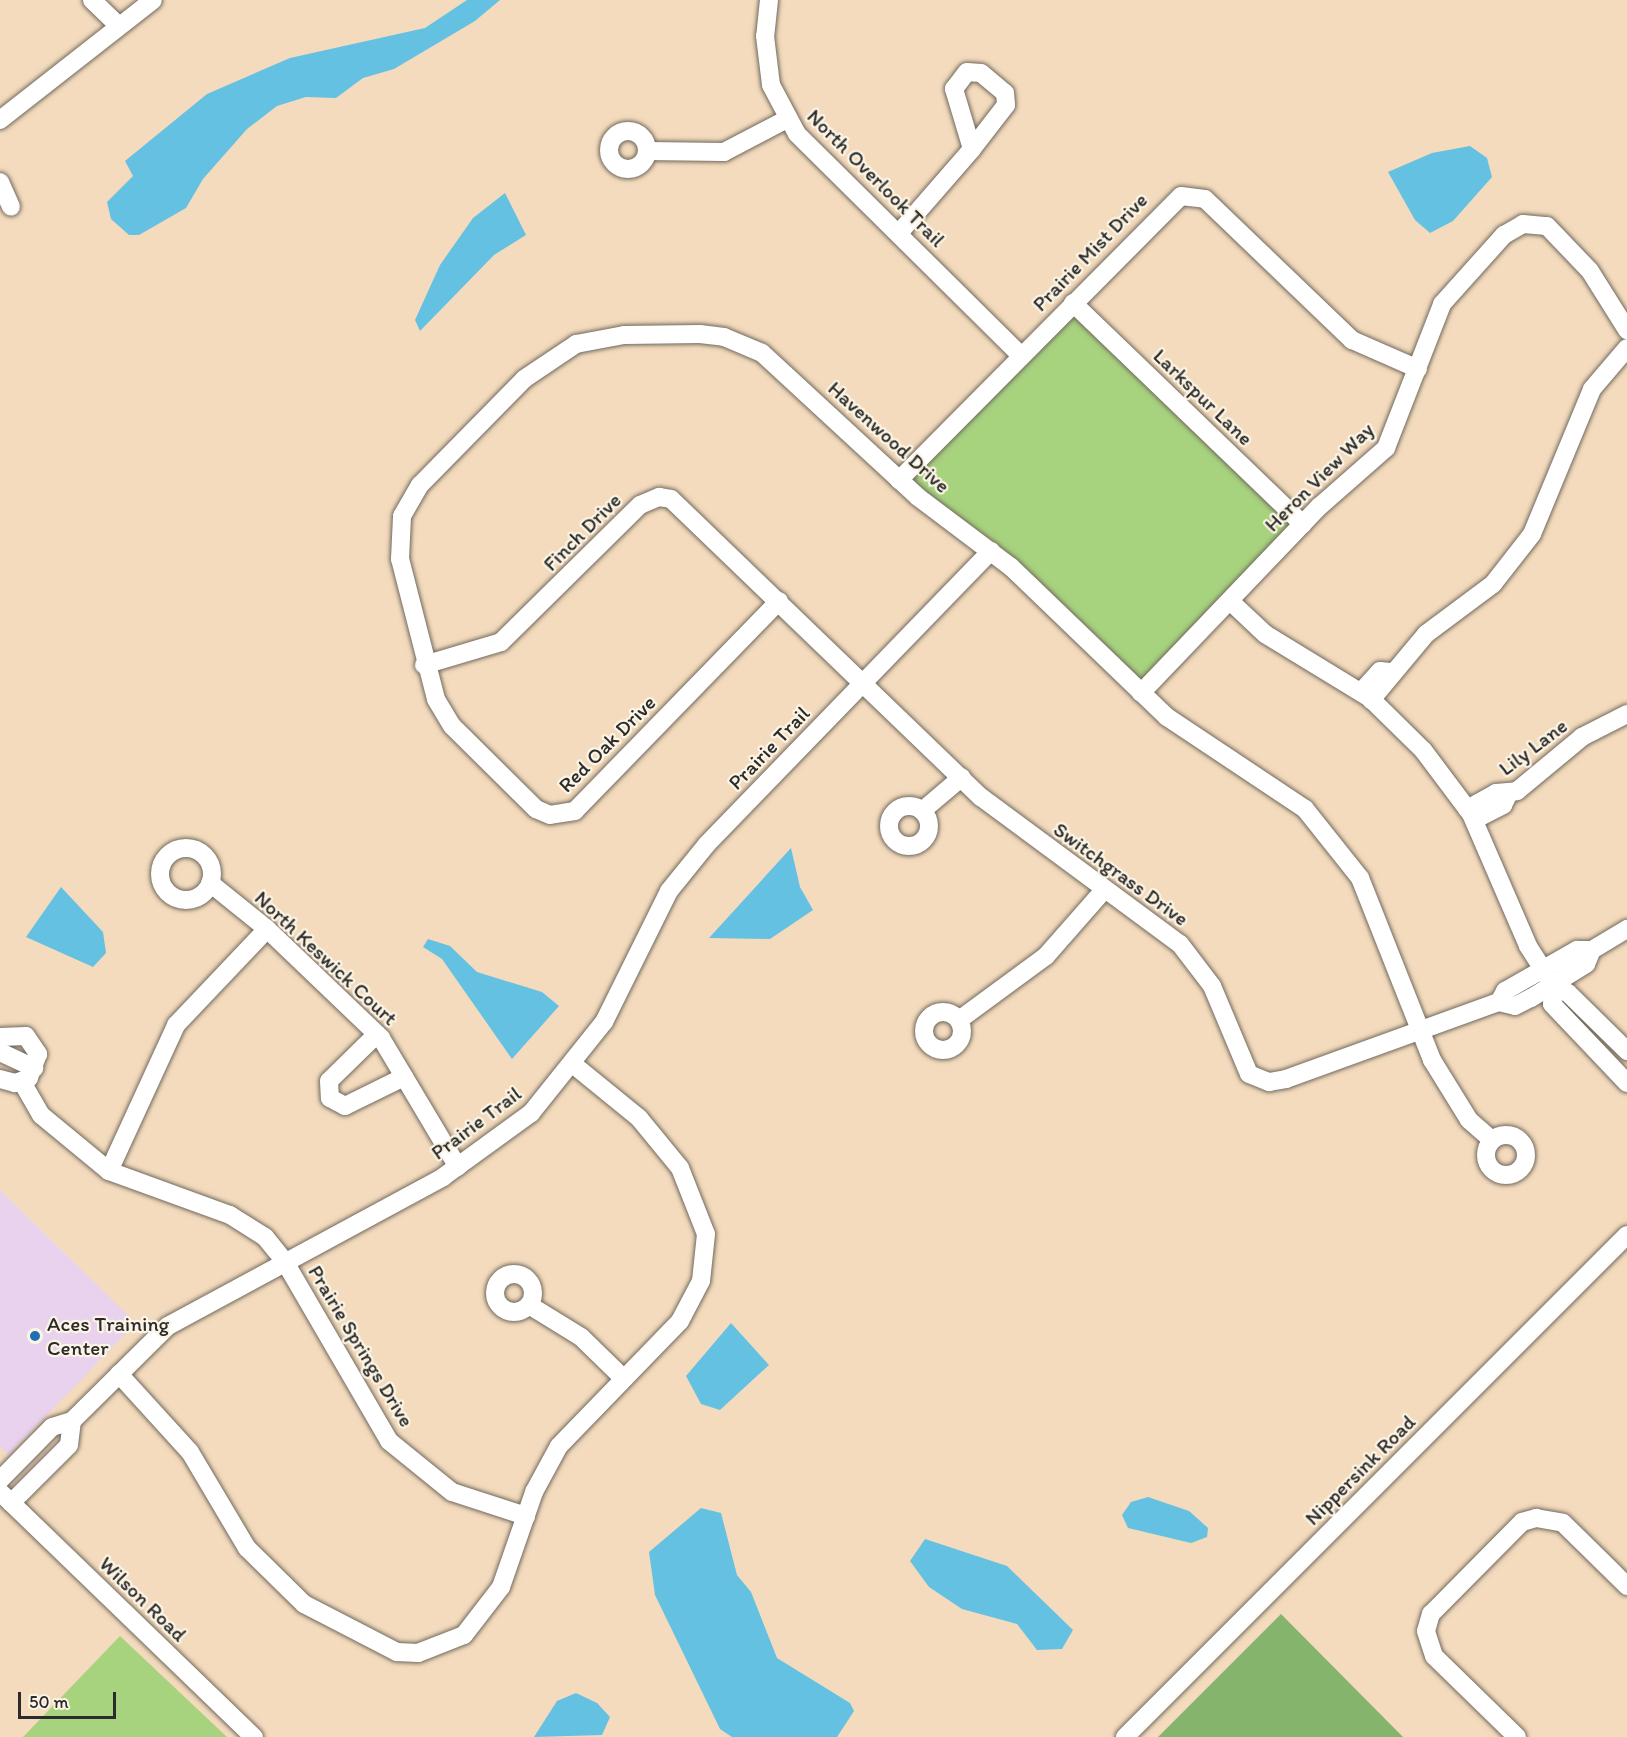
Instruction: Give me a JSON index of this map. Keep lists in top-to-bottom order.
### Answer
{
  "streets": {
    "street": [
      "North Overlook Trail",
      "Prairie Mist Drive",
      "Larkspur Lane",
      "Havenwood Drive",
      "Heron View Way",
      "Finch Drive",
      "Red Oak Drive",
      "Lily Lane",
      "Prairie Trail",
      "Switchgrass Drive",
      "North Keswick Court",
      "Prairie Springs Drive",
      "Nippersink Road",
      "Wilson Road"
    ]
  },
  "crossings": [
    ["North Overlook Trail", "Prairie Mist Drive"],
    ["Prairie Mist Drive", "Larkspur Lane"],
    ["Prairie Mist Drive", "Havenwood Drive"],
    ["Prairie Mist Drive", "Heron View Way"],
    ["Larkspur Lane", "Heron View Way"],
    ["Havenwood Drive", "Heron View Way"],
    ["Havenwood Drive", "Finch Drive"],
    ["Havenwood Drive", "Red Oak Drive"],
    ["Havenwood Drive", "Prairie Trail"],
    ["Havenwood Drive", "Switchgrass Drive"],
    ["Finch Drive", "Red Oak Drive"],
    ["Finch Drive", "Prairie Trail"],
    ["Finch Drive", "Switchgrass Drive"],
    ["Prairie Trail", "Switchgrass Drive"],
    ["Prairie Trail", "North Keswick Court"],
    ["Prairie Trail", "Prairie Springs Drive"]
  ],
  "places": ["Aces Training Center"],
  "scale_bar": "50 m"
}
